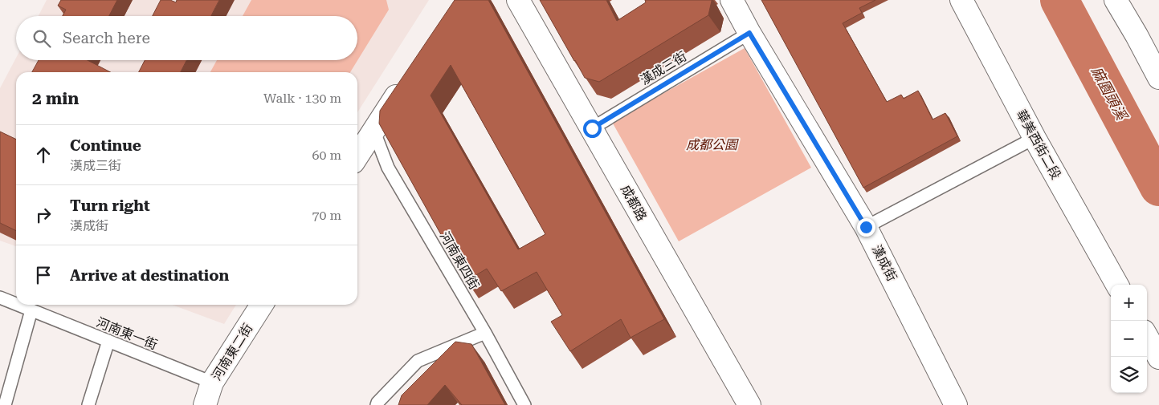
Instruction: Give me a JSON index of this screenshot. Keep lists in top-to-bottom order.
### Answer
{
  "streets": {
    "street": [
      "華美西街二段",
      "成都路",
      "漢成街",
      "河南東二街"
    ],
    "lane": ["漢成三街", "河南東四街", "河南東一街"]
  },
  "crossings": [
    ["漢成三街", "成都路"],
    ["漢成三街", "漢成街"],
    ["河南東一街", "河南東二街"]
  ],
  "water": ["麻園頭溪"],
  "parks": ["成都公園"],
  "page": {
    "search": "Search here",
    "heading": ["2 min", "Walk · 130 m"],
    "list": [
      ["Continue", "漢成三街", "60 m"],
      ["Turn right", "漢成街", "70 m"],
      "Arrive at destination"
    ],
    "map_buttons": ["+", "−"]
  }
}
